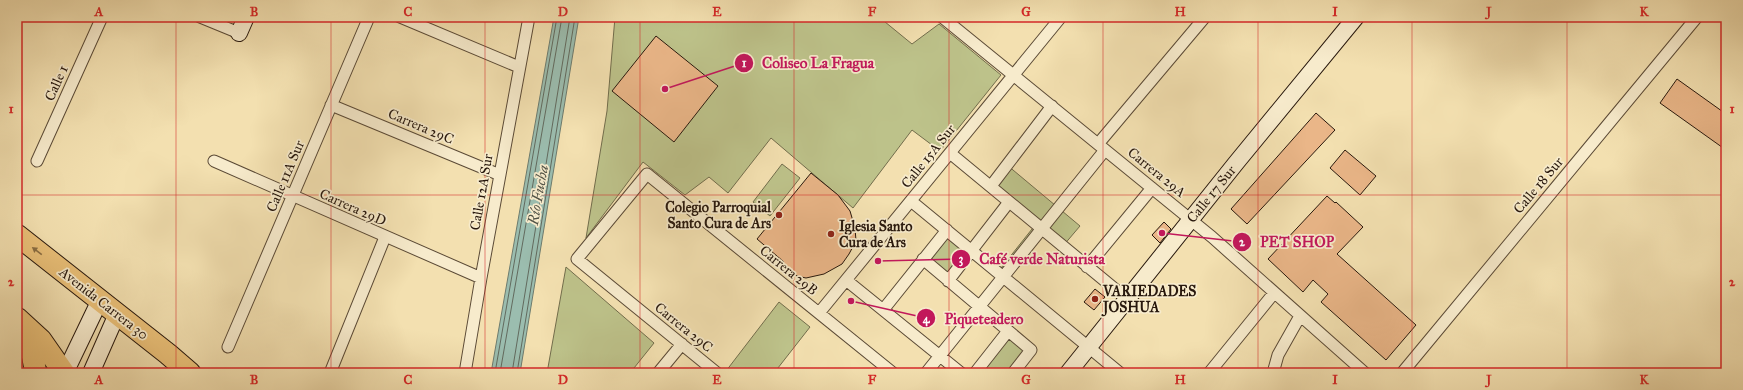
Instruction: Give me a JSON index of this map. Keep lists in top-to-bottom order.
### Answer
{
  "streets": {
    "highway": ["Avenida Carrera 30"],
    "street": [
      "Calle 1",
      "Carrera 29C",
      "Calle 15A Sur",
      "Carrera 29A",
      "Calle 11A Sur",
      "Calle 18 Sur",
      "Calle 12A Sur",
      "Calle 17 Sur",
      "Carrera 29D",
      "Carrera 29B"
    ]
  },
  "crossings": [
    ["Carrera 29C", "Calle 11A Sur"],
    ["Carrera 29C", "Calle 12A Sur"],
    ["Carrera 29C", "Carrera 29B"],
    ["Calle 15A Sur", "Carrera 29A"],
    ["Calle 15A Sur", "Carrera 29B"],
    ["Carrera 29A", "Calle 17 Sur"],
    ["Calle 11A Sur", "Carrera 29D"],
    ["Calle 12A Sur", "Carrera 29D"]
  ],
  "water": ["Río Fucha"],
  "places": [
    "Coliseo La Fragua",
    "Colegio Parroquial Santo Cura de Ars",
    "PET SHOP",
    "Iglesia Santo Cura de Ars",
    "Café verde Naturista",
    "VARIEDADES JOSHUA",
    "Piqueteadero"
  ],
  "grid": {
    "columns": [
      "A",
      "B",
      "C",
      "D",
      "E",
      "F",
      "G",
      "H",
      "I",
      "J",
      "K"
    ],
    "rows": ["1", "2"]
  }
}
